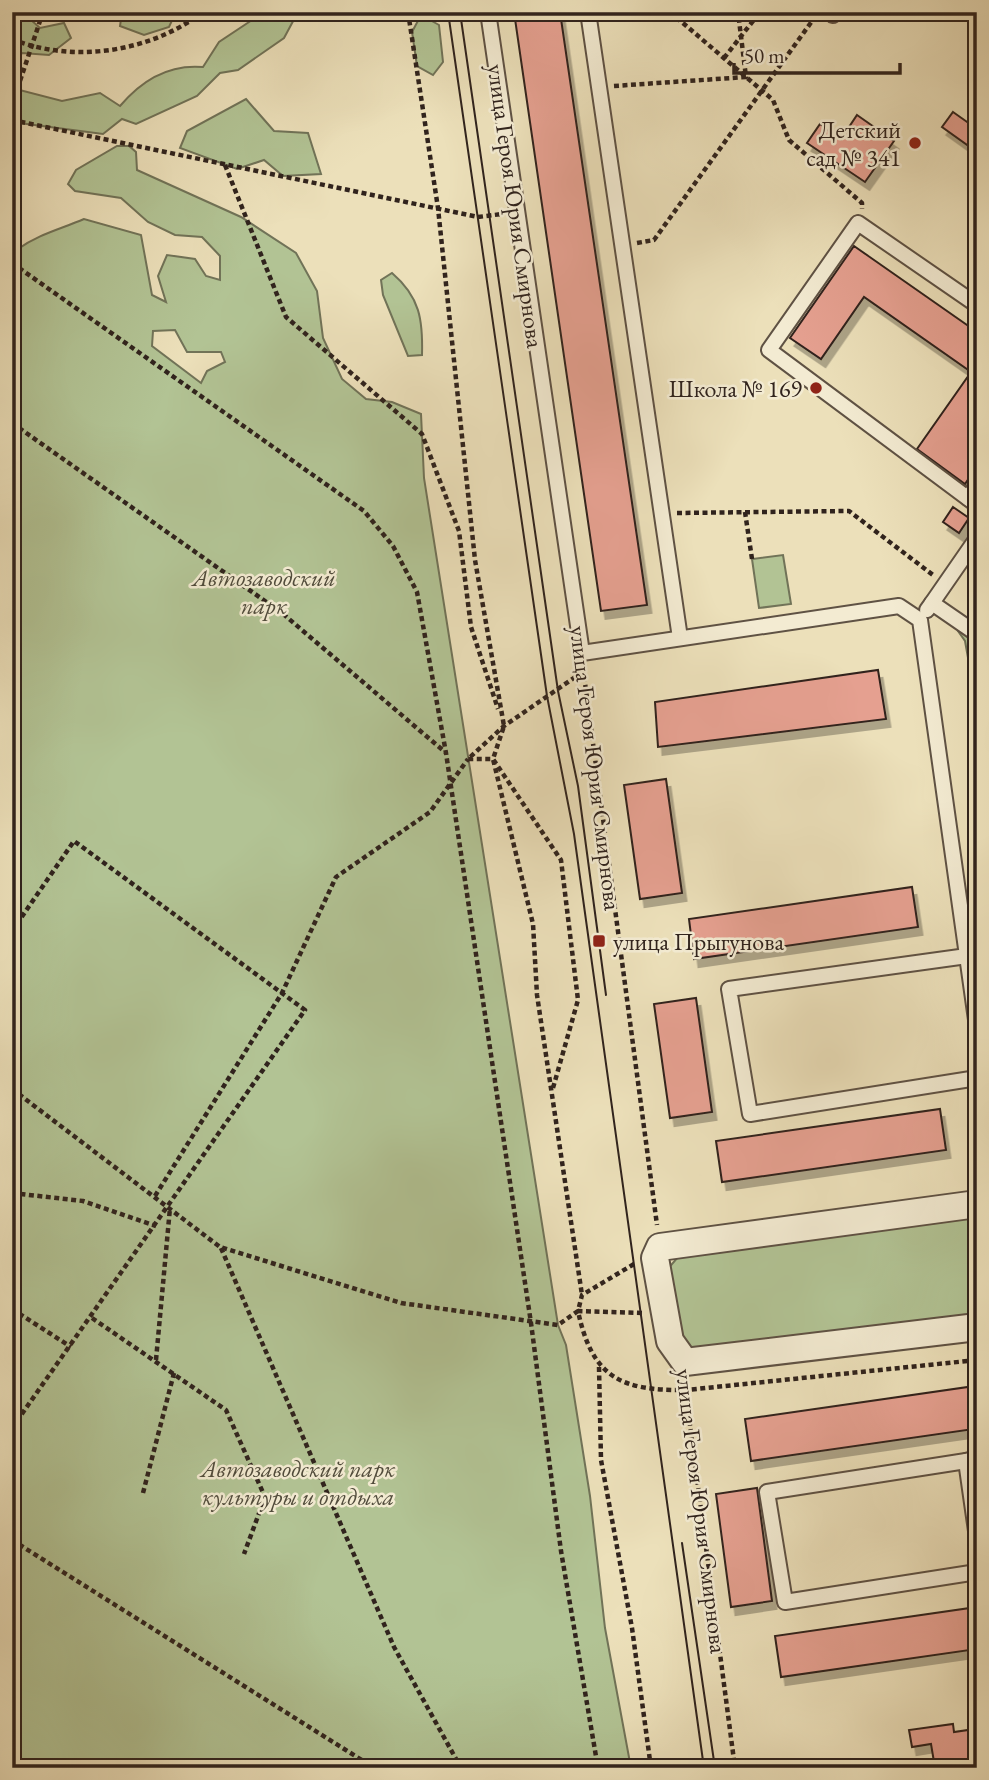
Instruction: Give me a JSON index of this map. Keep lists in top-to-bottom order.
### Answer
{
  "streets": {
    "street": ["улица Героя Юрия Смирнова"]
  },
  "parks": ["Автозаводский парк", "Автозаводский парк культуры и отдыха"],
  "places": {
    "other": ["Детский сад № 341", "Школа № 169"],
    "transit": ["улица Прыгунова"]
  },
  "scale_bar": "50 m"
}
